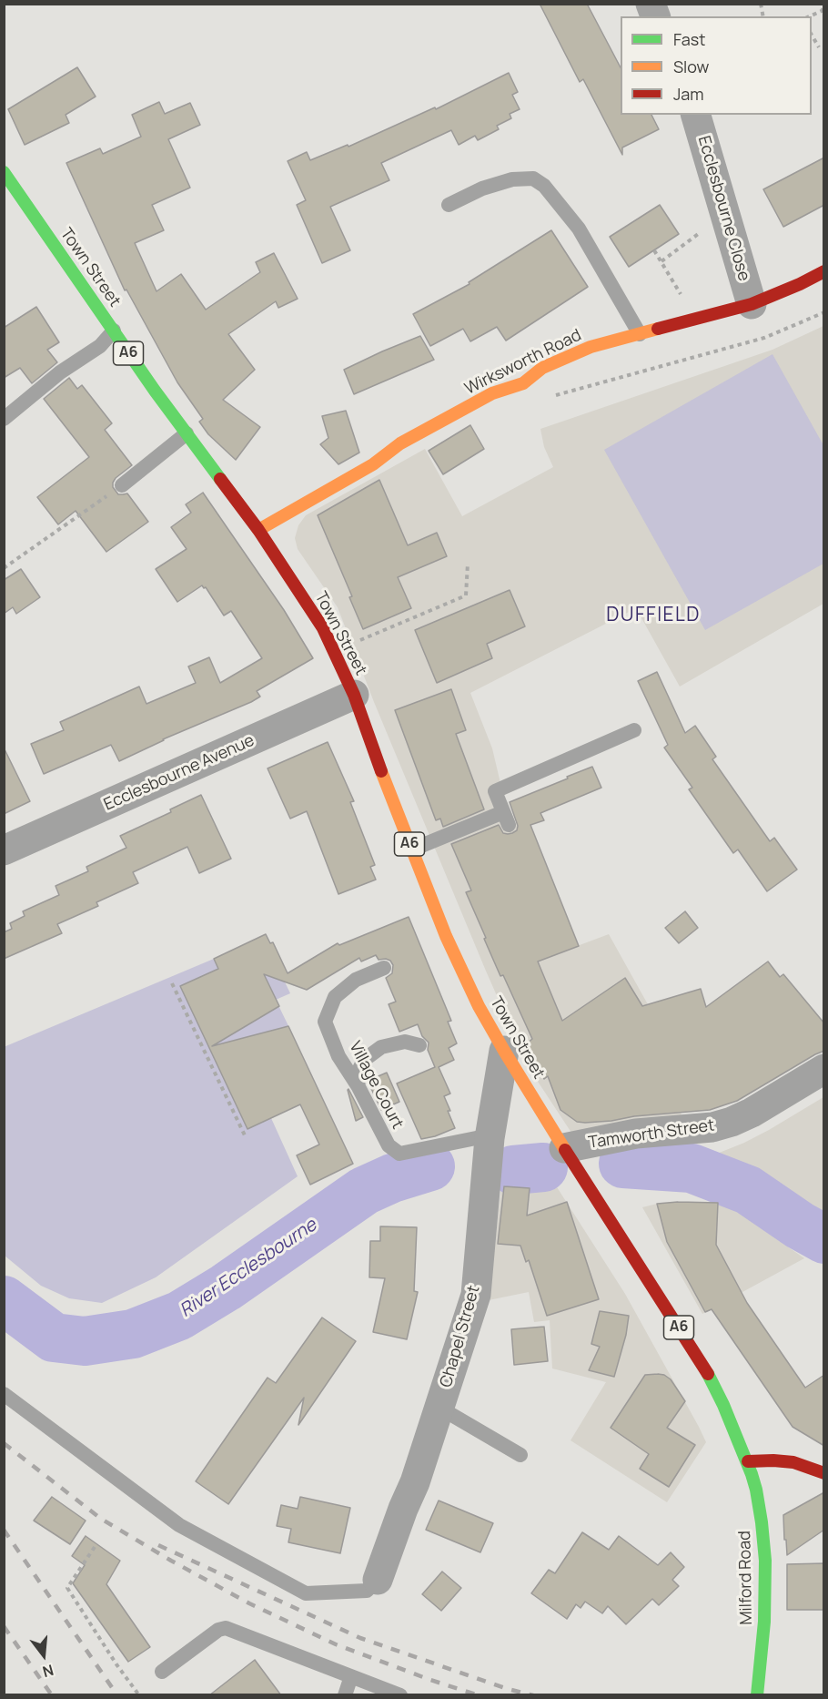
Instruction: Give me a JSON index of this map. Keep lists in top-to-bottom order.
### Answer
{
  "streets": {
    "main road": [
      "Town Street",
      "A6",
      "Wirksworth Road",
      "Milford Road"
    ],
    "street": [
      "Ecclesbourne Close",
      "Ecclesbourne Avenue",
      "Tamworth Street",
      "Chapel Street"
    ],
    "lane": ["Village Court"]
  },
  "crossings": [
    ["Ecclesbourne Close", "Wirksworth Road"],
    ["Town Street", "A6"],
    ["Town Street", "Wirksworth Road"],
    ["Town Street", "Ecclesbourne Avenue"],
    ["Town Street", "Tamworth Street"],
    ["Town Street", "Chapel Street"],
    ["A6", "Tamworth Street"],
    ["A6", "Milford Road"],
    ["Village Court", "Chapel Street"]
  ],
  "districts": ["DUFFIELD"],
  "water": ["River Ecclesbourne"],
  "legend": ["Fast", "Slow", "Jam"],
  "north": "bottom"
}
